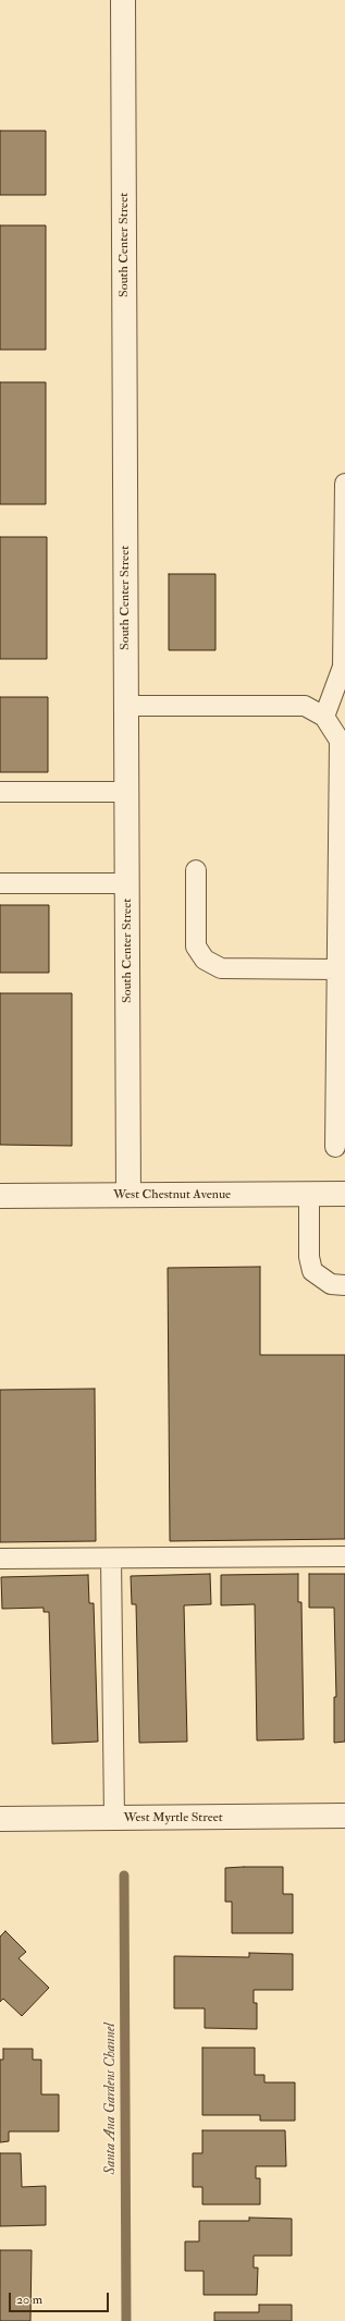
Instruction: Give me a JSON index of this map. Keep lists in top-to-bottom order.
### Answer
{
  "streets": {
    "street": ["South Center Street", "West Chestnut Avenue", "West Myrtle Street"]
  },
  "crossings": [
    ["South Center Street", "West Chestnut Avenue"]
  ],
  "water": ["Santa Ana Gardens Channel"],
  "scale_bar": "20 m"
}
